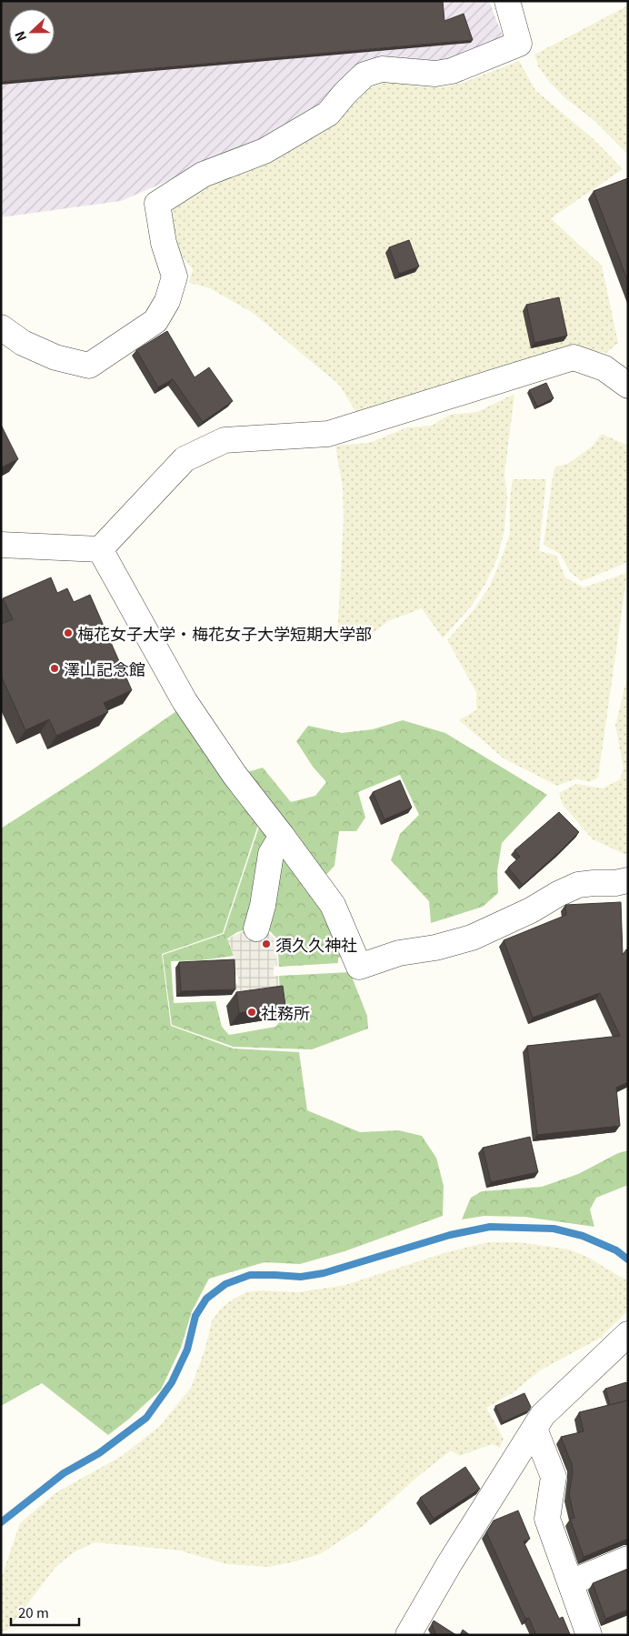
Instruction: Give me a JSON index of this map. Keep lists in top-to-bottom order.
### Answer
{
  "places": [
    "梅花女子大学・梅花女子大学短期大学部",
    "澤山記念館",
    "須久久神社",
    "社務所"
  ],
  "scale_bar": "20 m",
  "north": "left"
}
